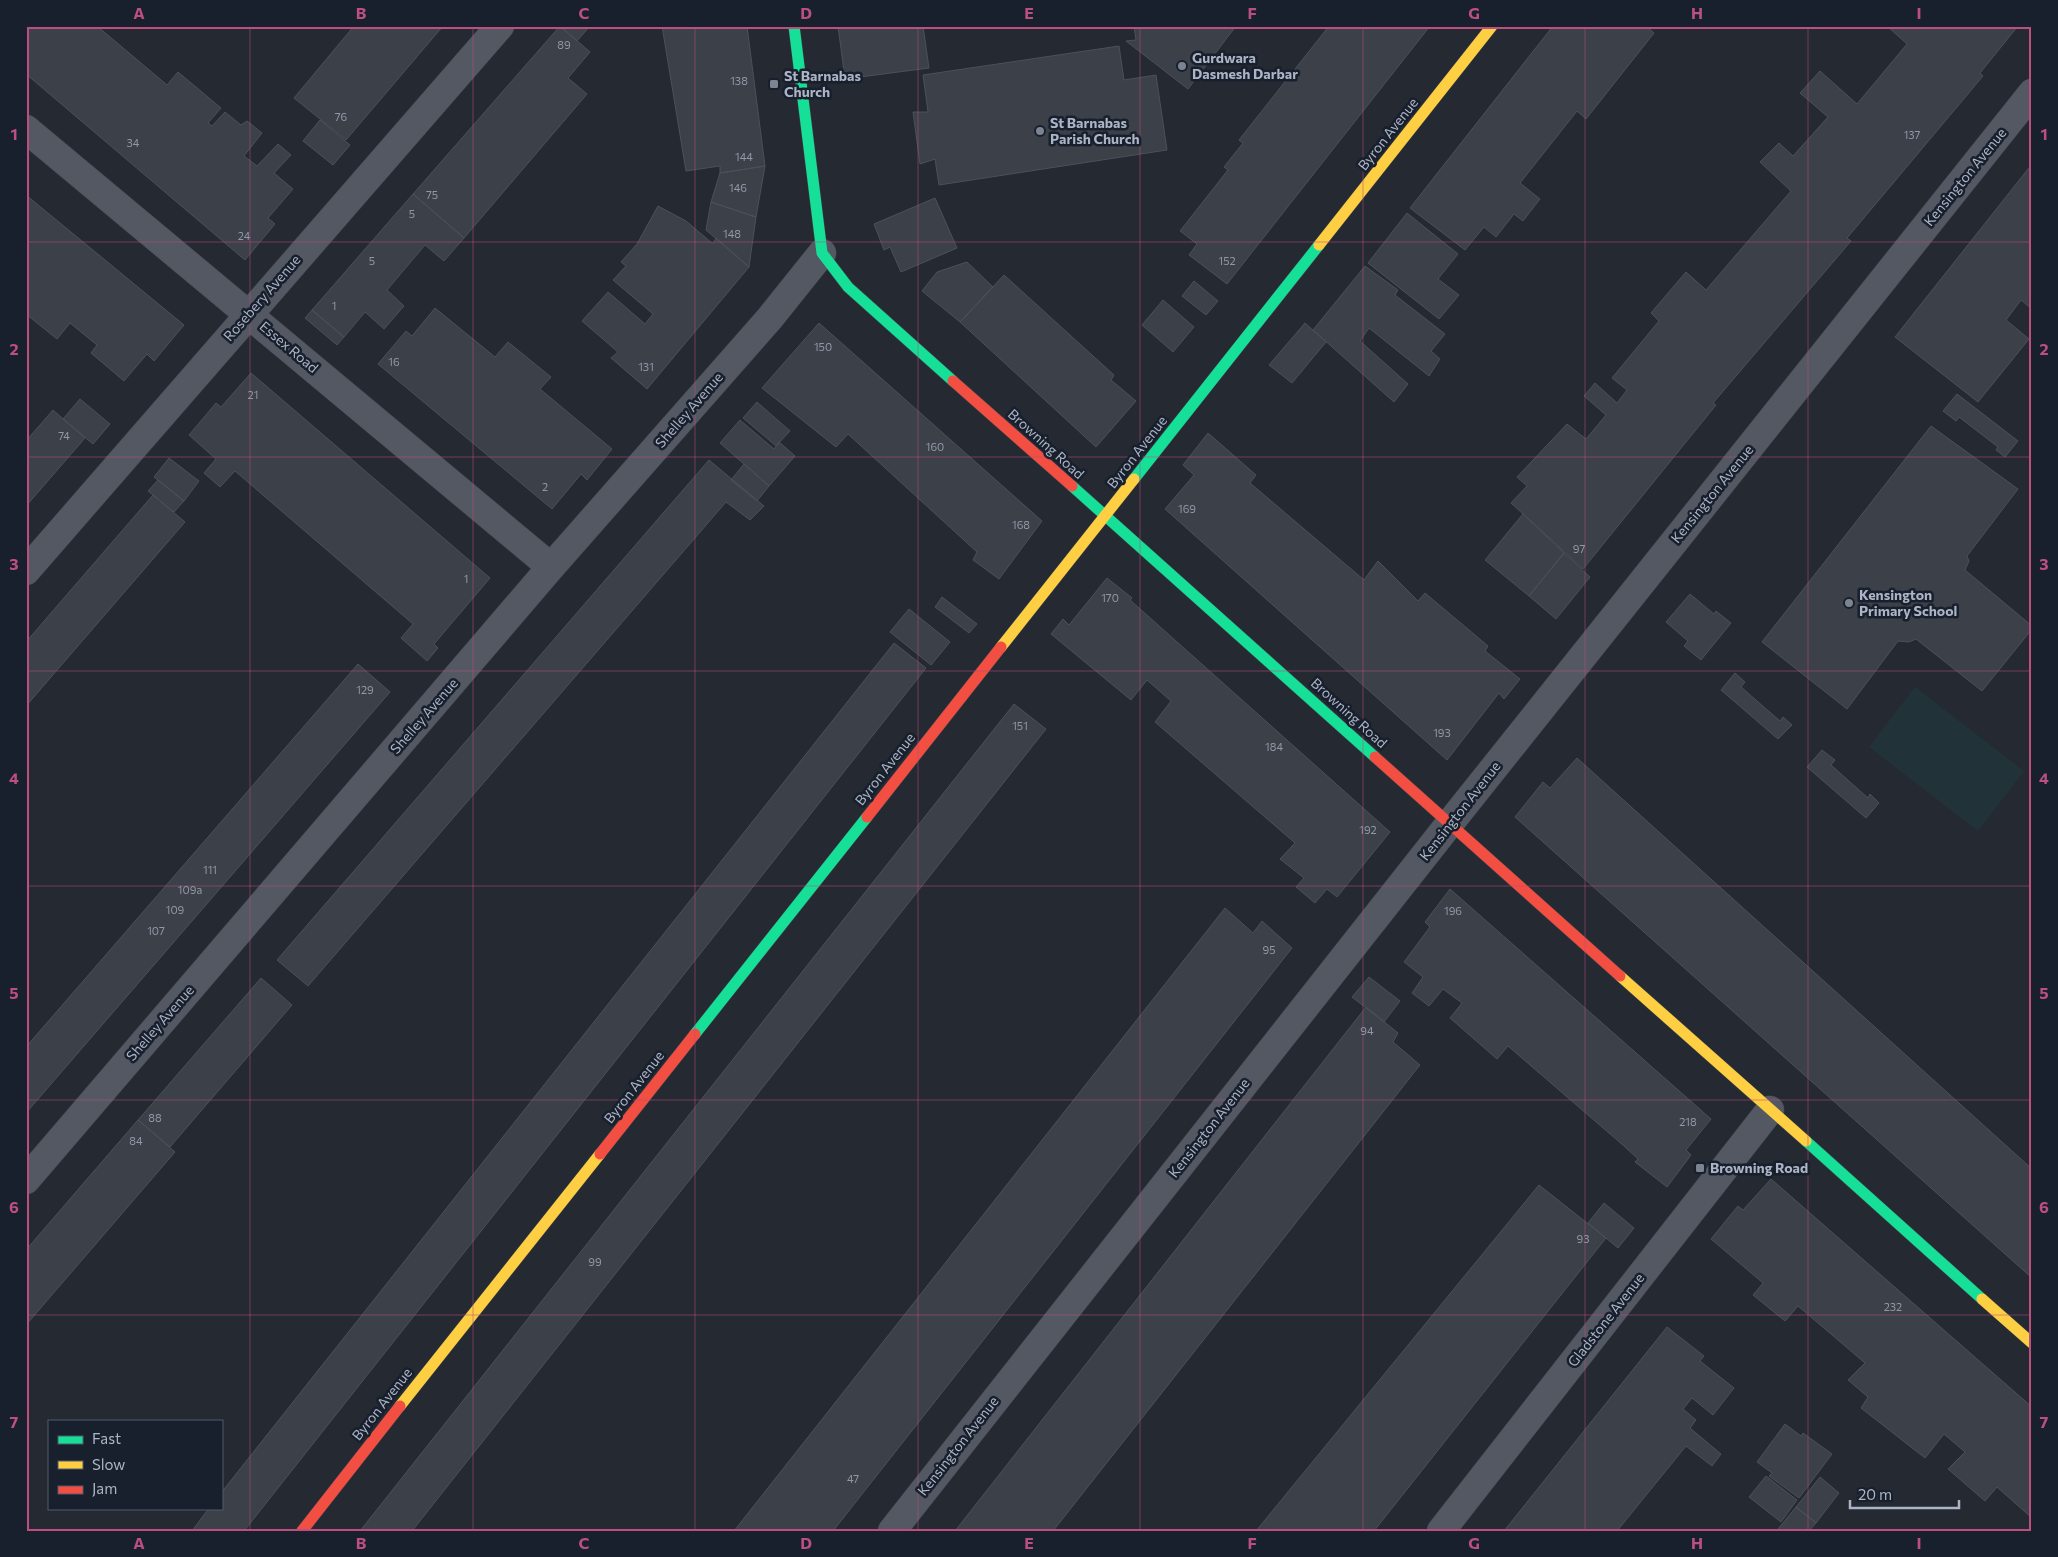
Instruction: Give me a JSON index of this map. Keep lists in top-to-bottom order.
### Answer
{
  "streets": {
    "street": [
      "Byron Avenue",
      "Kensington Avenue",
      "Rosebery Avenue",
      "Essex Road",
      "Shelley Avenue",
      "Browning Road",
      "Gladstone Avenue"
    ]
  },
  "crossings": [
    ["Byron Avenue", "Browning Road"],
    ["Kensington Avenue", "Browning Road"],
    ["Rosebery Avenue", "Essex Road"],
    ["Essex Road", "Shelley Avenue"],
    ["Shelley Avenue", "Browning Road"],
    ["Browning Road", "Gladstone Avenue"]
  ],
  "places": {
    "other": ["Gurdwara Dasmesh Darbar", "St Barnabas Parish Church", "Kensington Primary School"],
    "transit": ["St Barnabas Church", "Browning Road"]
  },
  "house_numbers": [
    "89",
    "138",
    "76",
    "137",
    "34",
    "144",
    "146",
    "75",
    "5",
    "148",
    "24",
    "5",
    "152",
    "1",
    "150",
    "16",
    "131",
    "21",
    "74",
    "160",
    "2",
    "169",
    "168",
    "97",
    "1",
    "170",
    "129",
    "151",
    "193",
    "184",
    "192",
    "111",
    "109a",
    "109",
    "196",
    "107",
    "95",
    "94",
    "88",
    "218",
    "84",
    "93",
    "99",
    "232",
    "47"
  ],
  "legend": ["Fast", "Slow", "Jam"],
  "scale_bar": "20 m",
  "grid": {
    "columns": [
      "A",
      "B",
      "C",
      "D",
      "E",
      "F",
      "G",
      "H",
      "I"
    ],
    "rows": [
      "1",
      "2",
      "3",
      "4",
      "5",
      "6",
      "7"
    ]
  }
}
